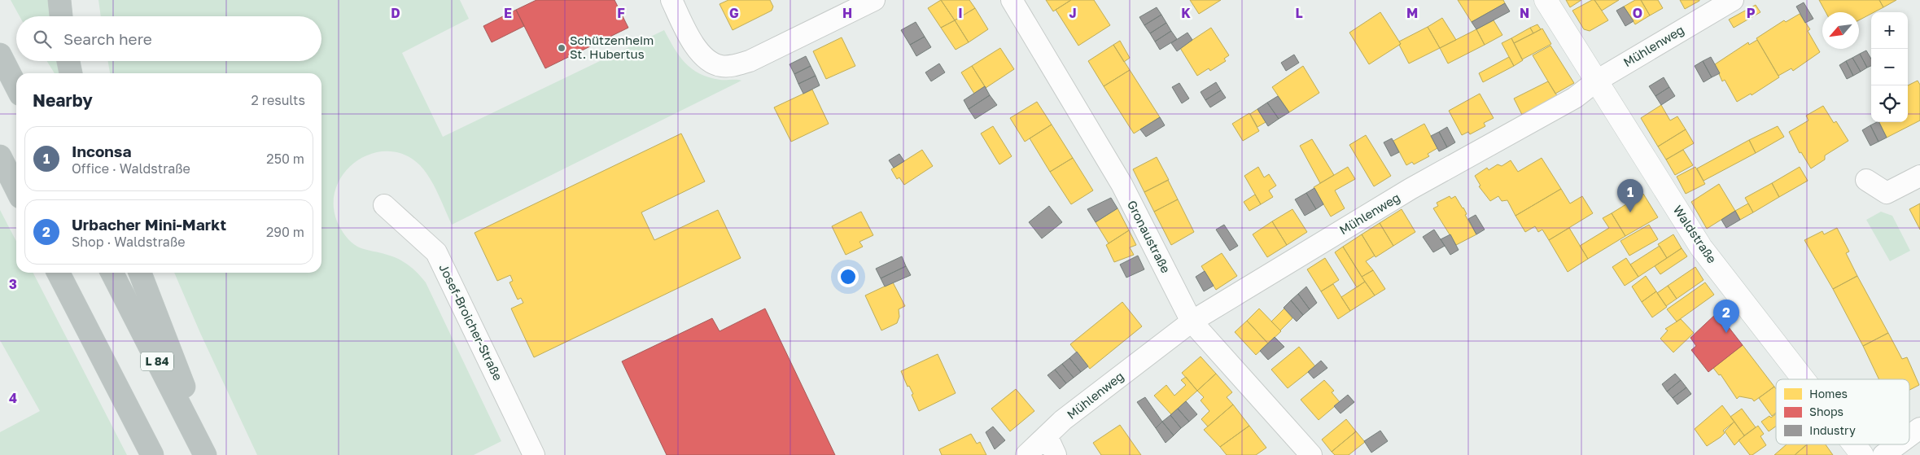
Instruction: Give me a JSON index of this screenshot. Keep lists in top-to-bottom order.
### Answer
{
  "streets": {
    "highway": ["L 84"],
    "main road": ["Waldstraße"],
    "street": ["Mühlenweg", "Gronaustraße", "Josef-Broicher-Straße"]
  },
  "crossings": [
    ["Mühlenweg", "Waldstraße"],
    ["Mühlenweg", "Gronaustraße"]
  ],
  "places": ["Schützenheim St. Hubertus"],
  "legend": ["Homes", "Shops", "Industry"],
  "north": "bottom left",
  "page": {
    "map_buttons": ["+", "−"],
    "search": "Search here",
    "heading": ["Nearby", "2 results"],
    "list": [
      {
        "mark": "1",
        "name": "Inconsa",
        "note": "Office · Waldstraße",
        "value": "250 m"
      },
      {
        "mark": "2",
        "name": "Urbacher Mini-Markt",
        "note": "Shop · Waldstraße",
        "value": "290 m"
      }
    ],
    "pins": ["1", "2"]
  },
  "grid": {
    "columns": [
      "D",
      "E",
      "F",
      "G",
      "H",
      "I",
      "J",
      "K",
      "L",
      "M",
      "N",
      "O",
      "P"
    ],
    "rows": ["3", "4"]
  }
}
